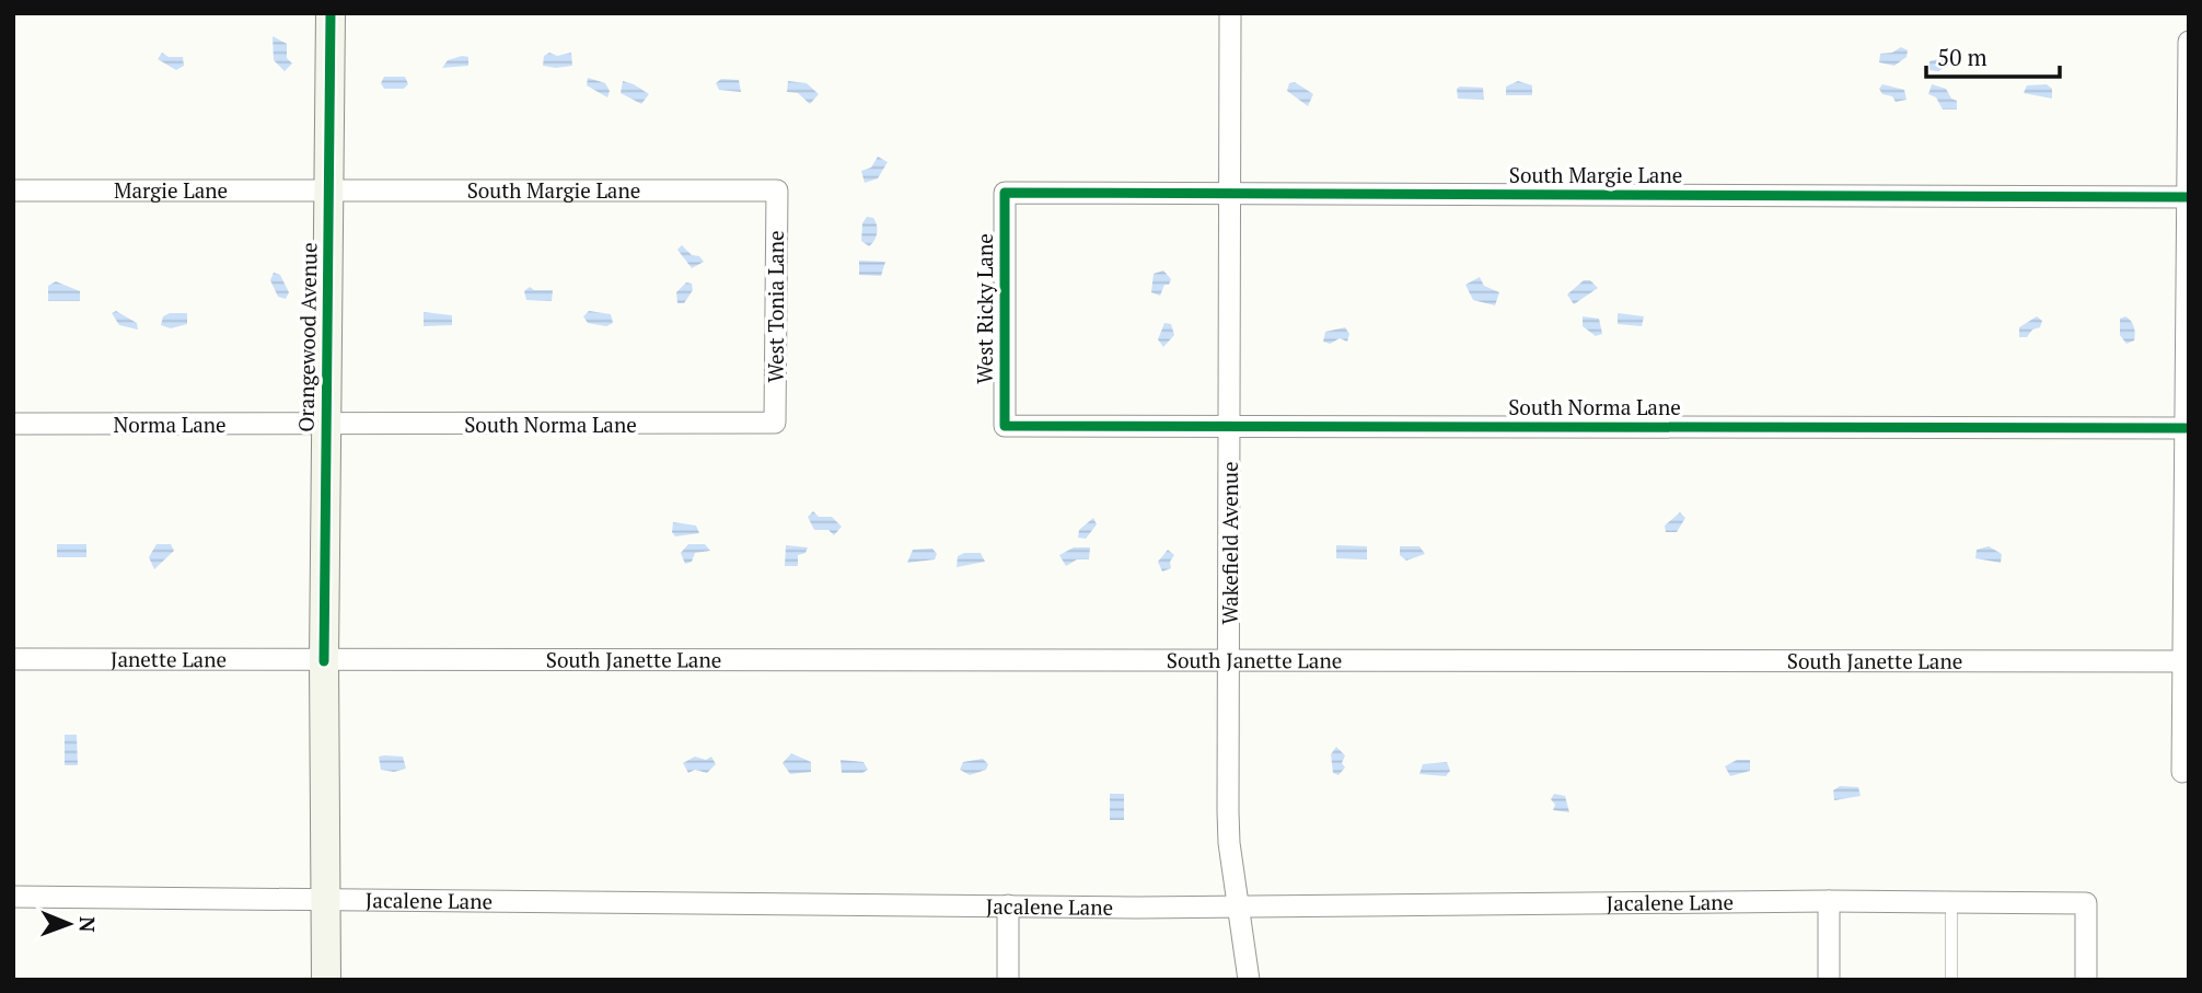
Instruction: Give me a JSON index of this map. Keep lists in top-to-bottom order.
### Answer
{
  "streets": {
    "main road": ["Orangewood Avenue"],
    "street": [
      "South Margie Lane",
      "Margie Lane",
      "West Tonia Lane",
      "West Ricky Lane",
      "South Norma Lane",
      "Norma Lane",
      "Wakefield Avenue",
      "Janette Lane",
      "South Janette Lane",
      "Jacalene Lane"
    ]
  },
  "crossings": [
    ["South Margie Lane", "Margie Lane"],
    ["South Margie Lane", "West Tonia Lane"],
    ["South Margie Lane", "West Ricky Lane"],
    ["South Margie Lane", "Orangewood Avenue"],
    ["South Margie Lane", "Wakefield Avenue"],
    ["Margie Lane", "Orangewood Avenue"],
    ["West Tonia Lane", "South Norma Lane"],
    ["West Ricky Lane", "South Norma Lane"],
    ["Orangewood Avenue", "South Norma Lane"],
    ["Orangewood Avenue", "Norma Lane"],
    ["Orangewood Avenue", "Janette Lane"],
    ["Orangewood Avenue", "South Janette Lane"],
    ["Orangewood Avenue", "Jacalene Lane"],
    ["South Norma Lane", "Norma Lane"],
    ["South Norma Lane", "Wakefield Avenue"],
    ["Wakefield Avenue", "South Janette Lane"],
    ["Wakefield Avenue", "Jacalene Lane"],
    ["Janette Lane", "South Janette Lane"]
  ],
  "scale_bar": "50 m",
  "north": "right"
}
